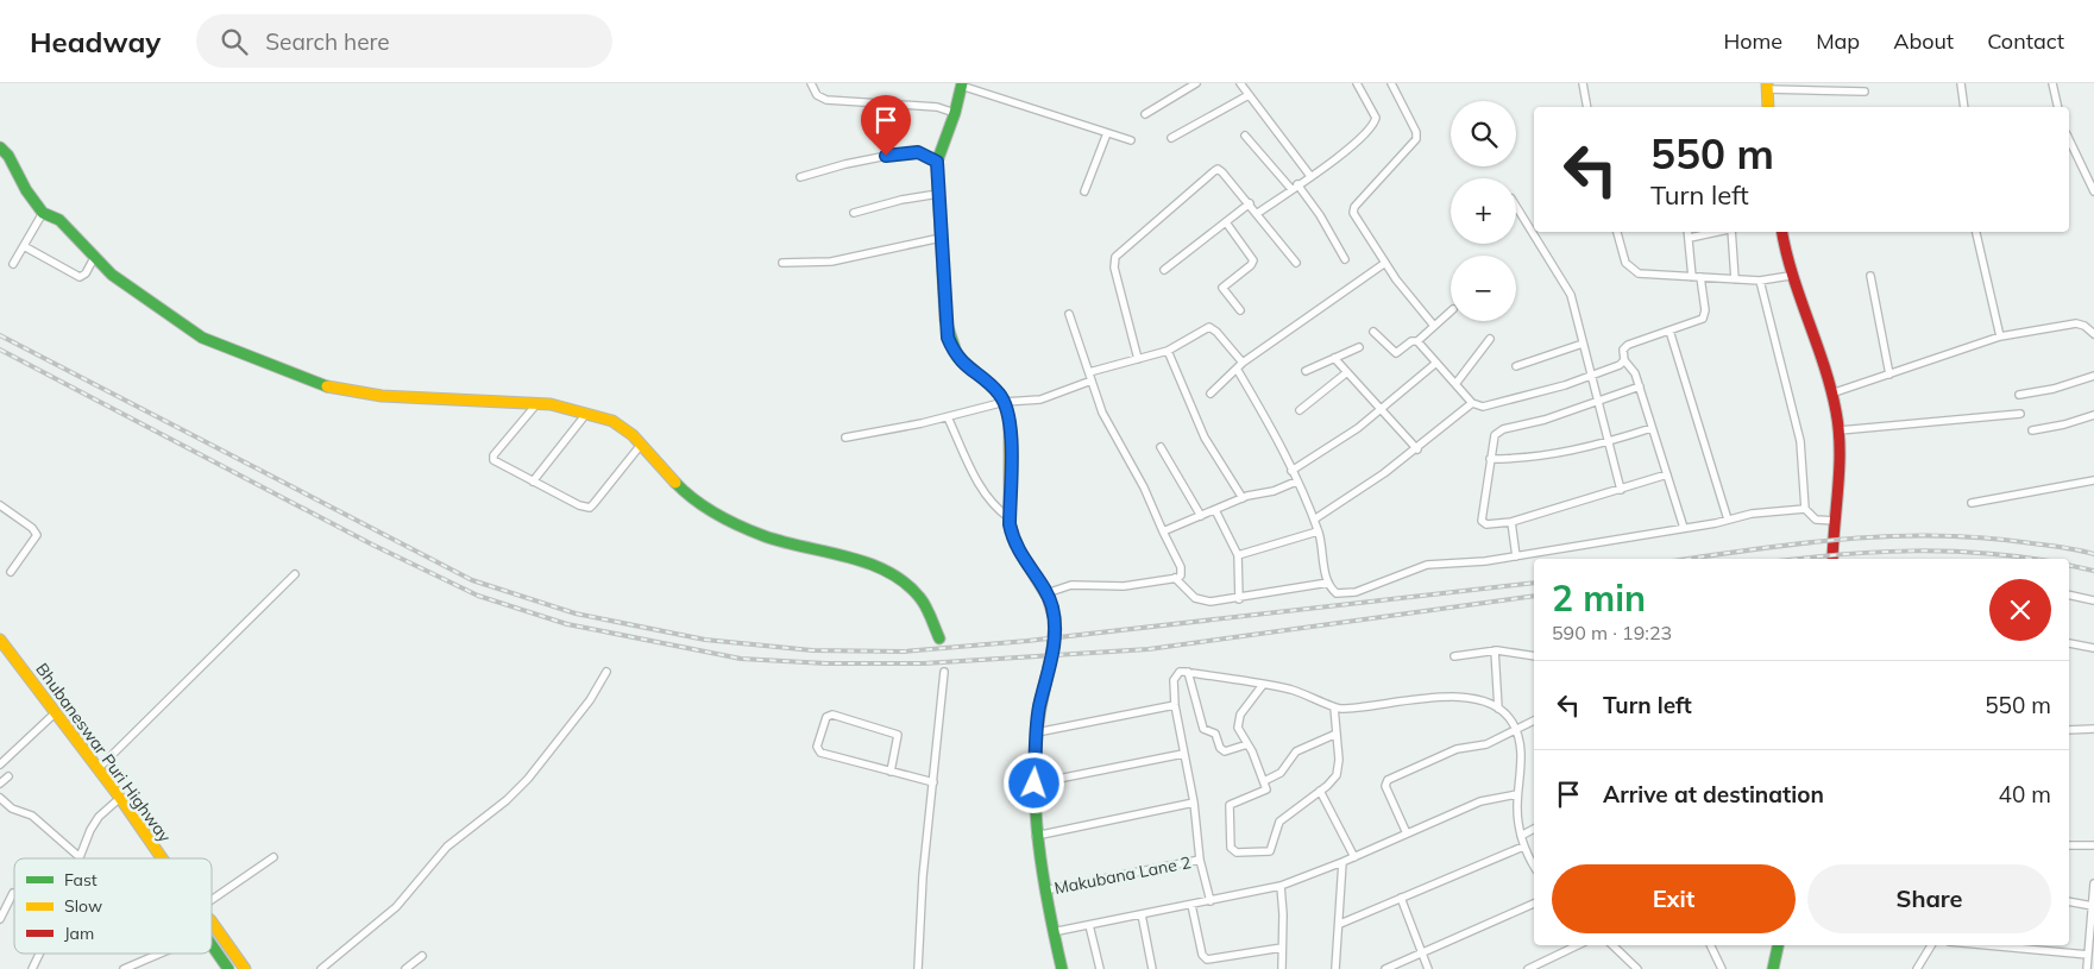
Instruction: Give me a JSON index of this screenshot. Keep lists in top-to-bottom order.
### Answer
{
  "streets": {
    "main road": ["Bhubaneswar Puri Highway"],
    "street": ["Makubana Lane 2"]
  },
  "legend": ["Fast", "Slow", "Jam"],
  "page": {
    "header": "Headway",
    "search": "Search here",
    "nav": [
      "Home",
      "Map",
      "About",
      "Contact"
    ],
    "map_buttons": ["+", "−"],
    "turn": ["550 m", "Turn left"],
    "heading": ["2 min", "590 m · 19:23"],
    "list": [
      {
        "name": "Turn left",
        "value": "550 m"
      },
      {
        "name": "Arrive at destination",
        "value": "40 m"
      }
    ],
    "buttons": ["Exit", "Share"]
  }
}
